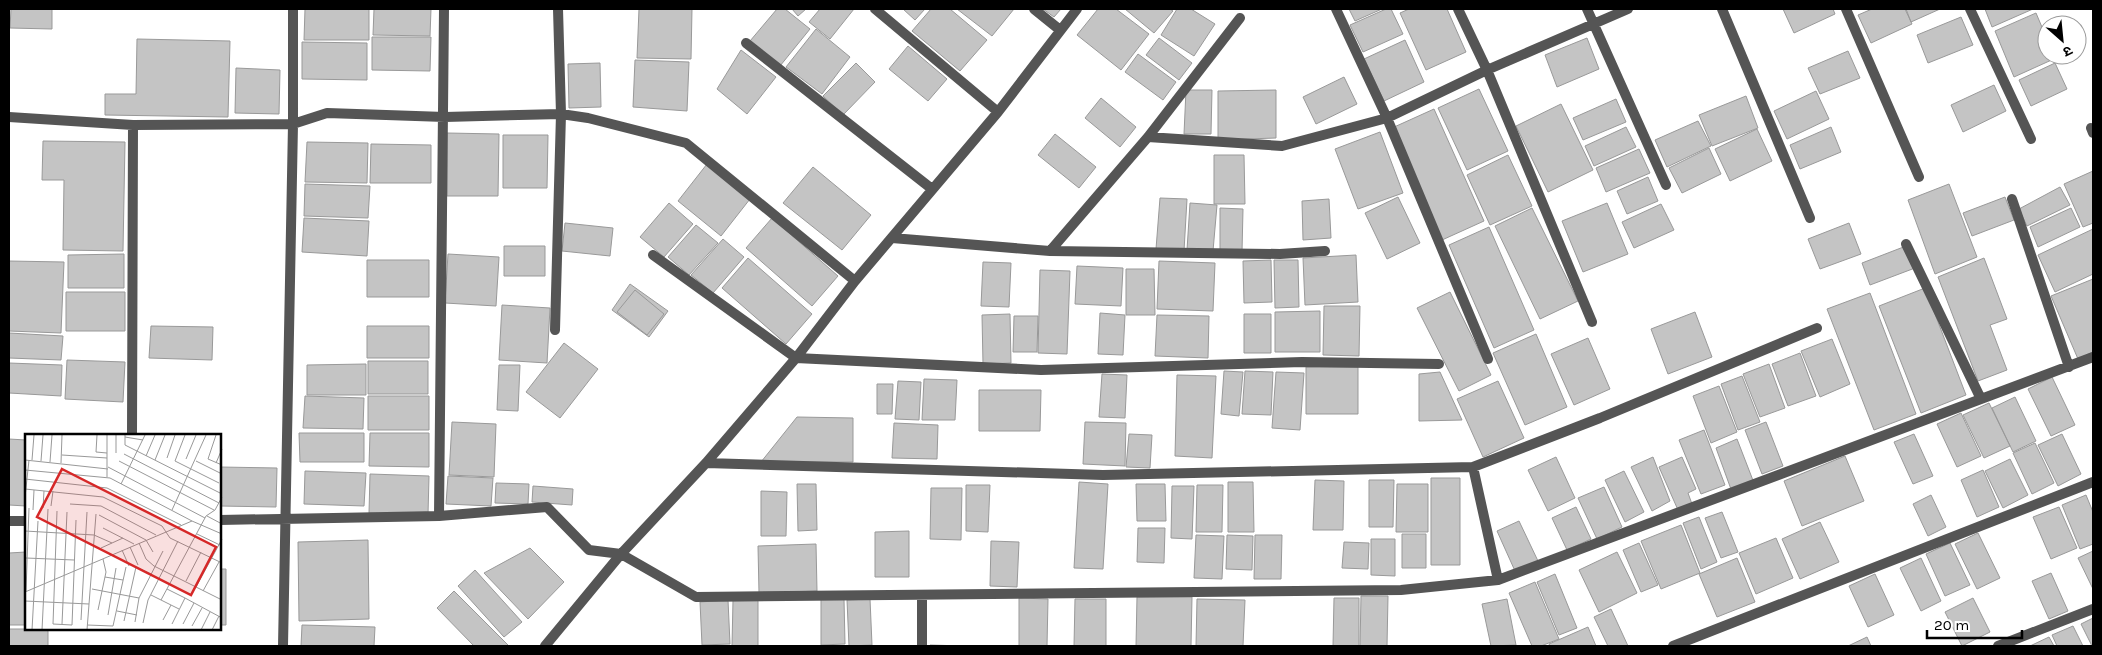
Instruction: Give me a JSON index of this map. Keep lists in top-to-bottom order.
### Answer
{
  "scale_bar": "20 m",
  "north": "bottom right"
}
